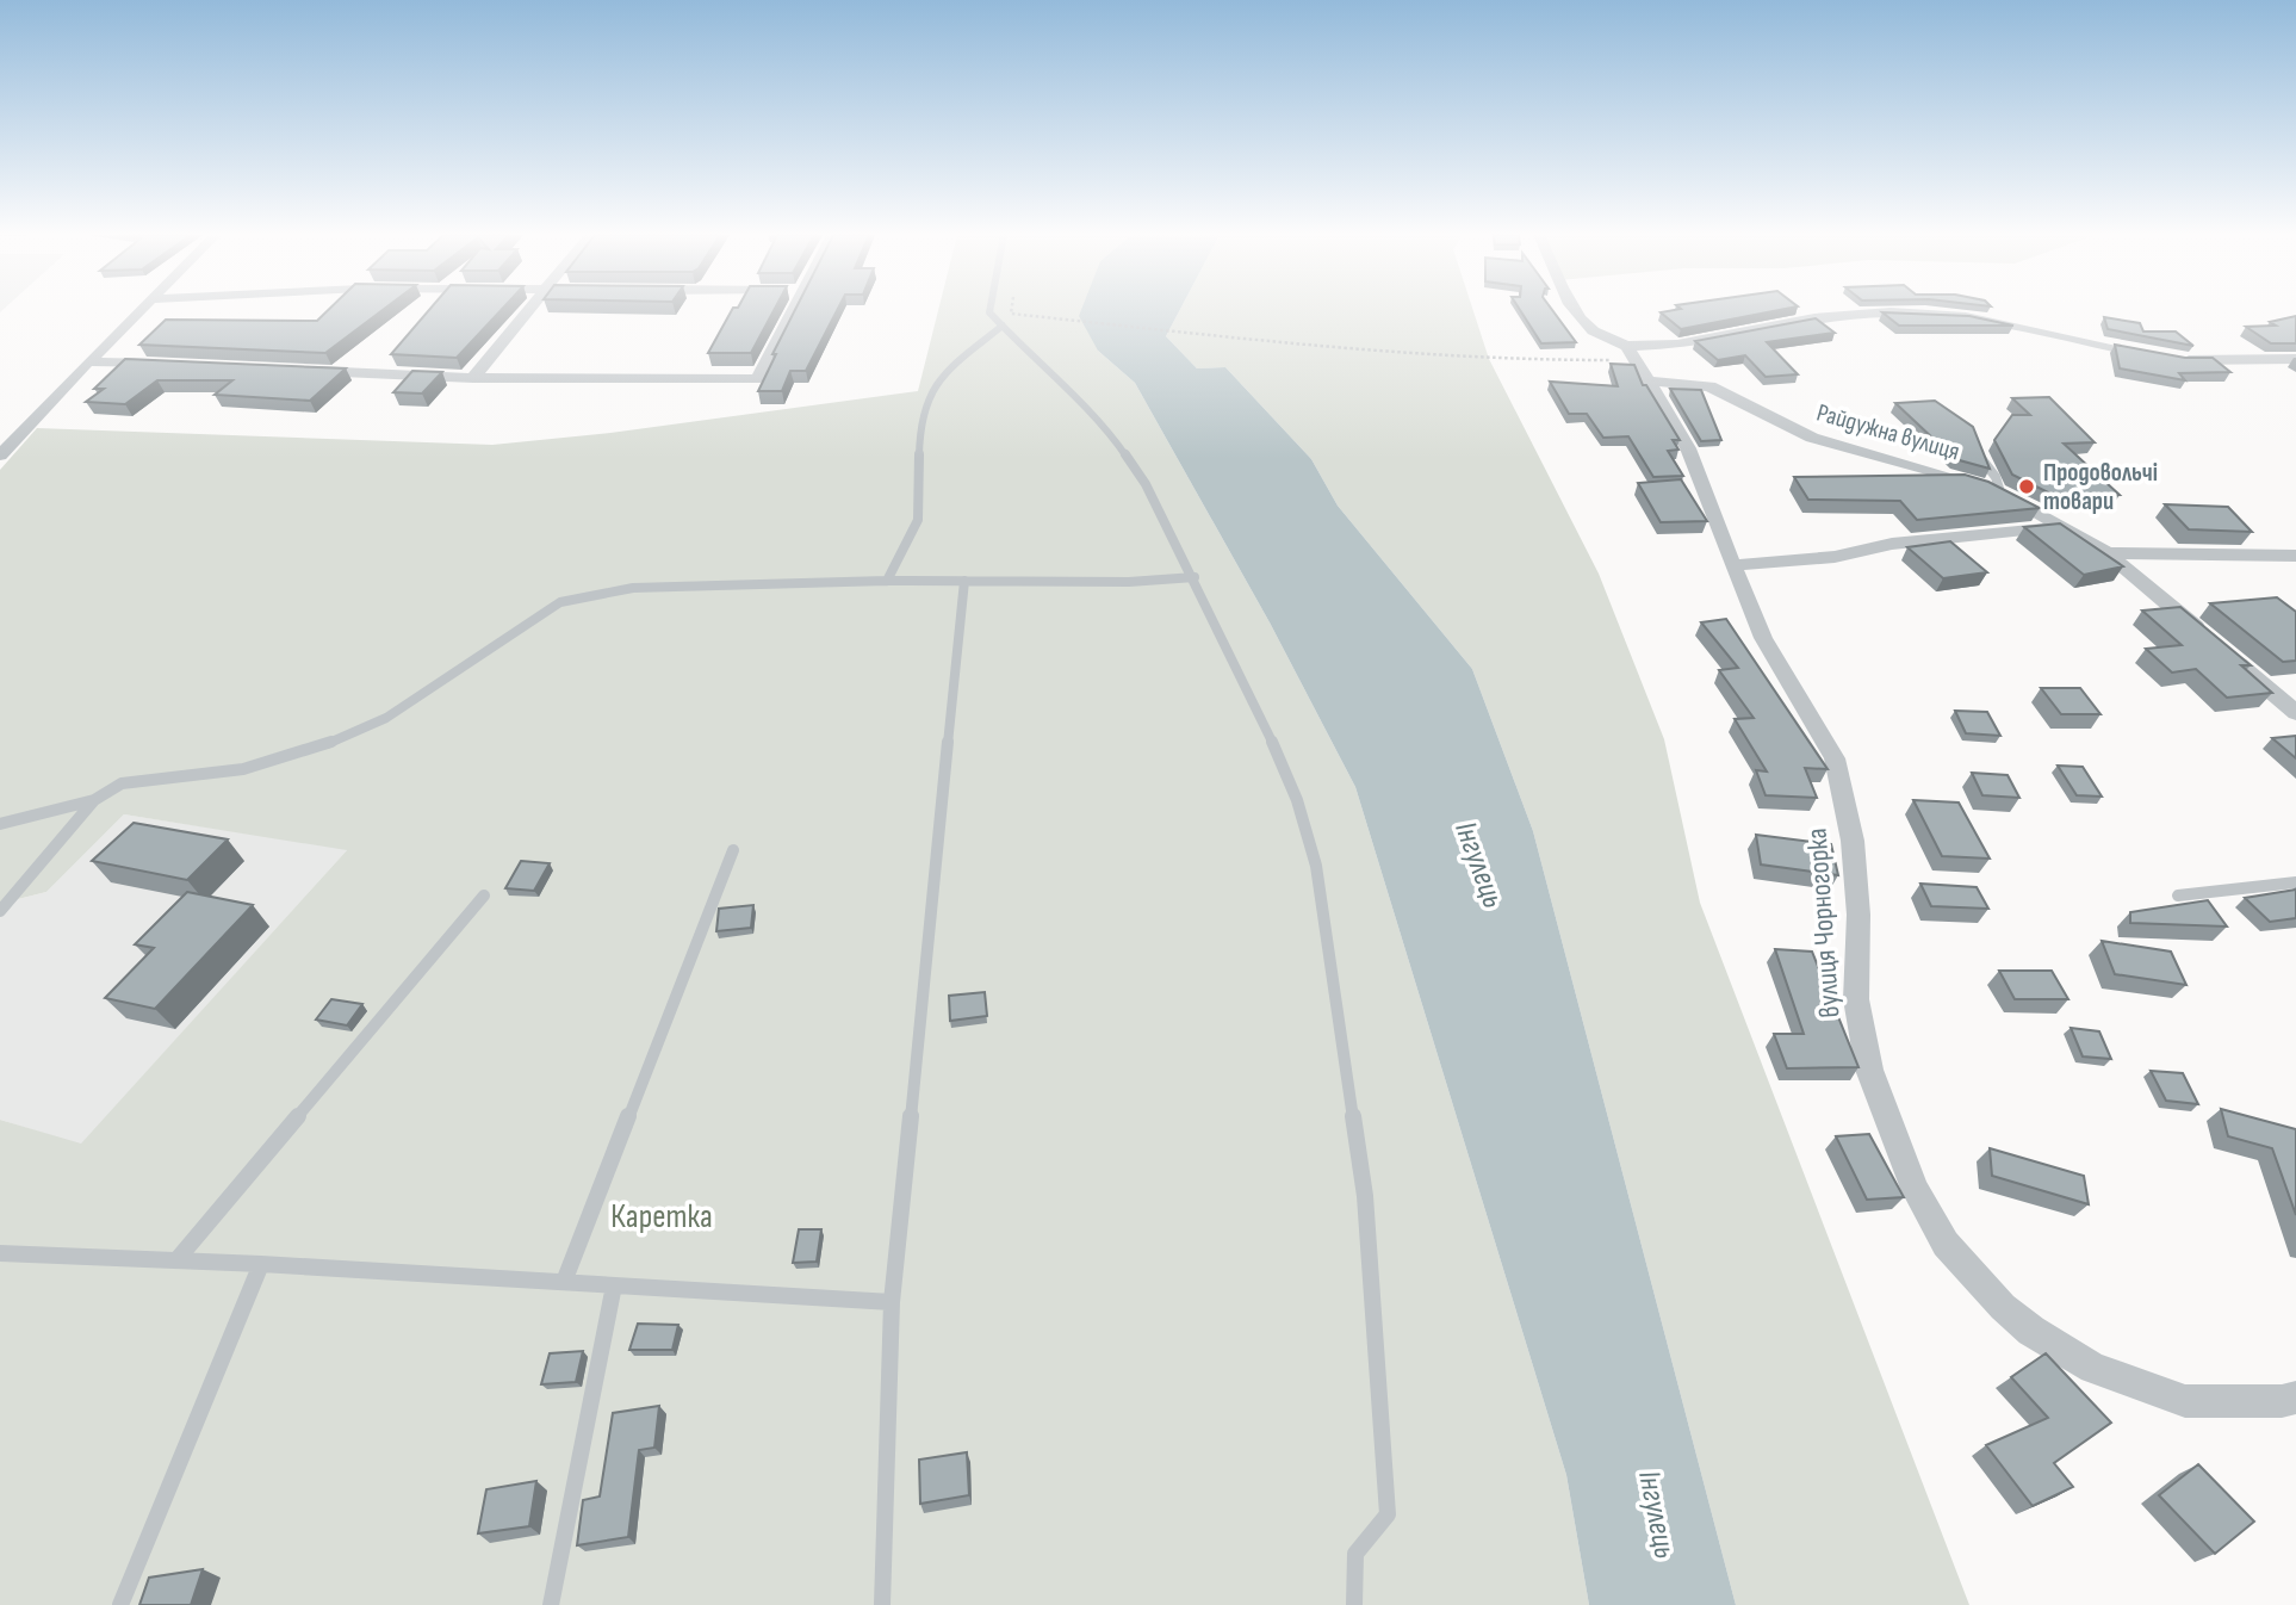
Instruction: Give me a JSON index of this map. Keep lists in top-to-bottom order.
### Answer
{
  "streets": {
    "street": ["Райдужна вулиця", "вулиця Чорногорка"]
  },
  "crossings": [
    ["Райдужна вулиця", "вулиця Чорногорка"]
  ],
  "water": ["Інгулець"],
  "parks": ["Каретка"],
  "places": ["Продовольчі товари"]
}
